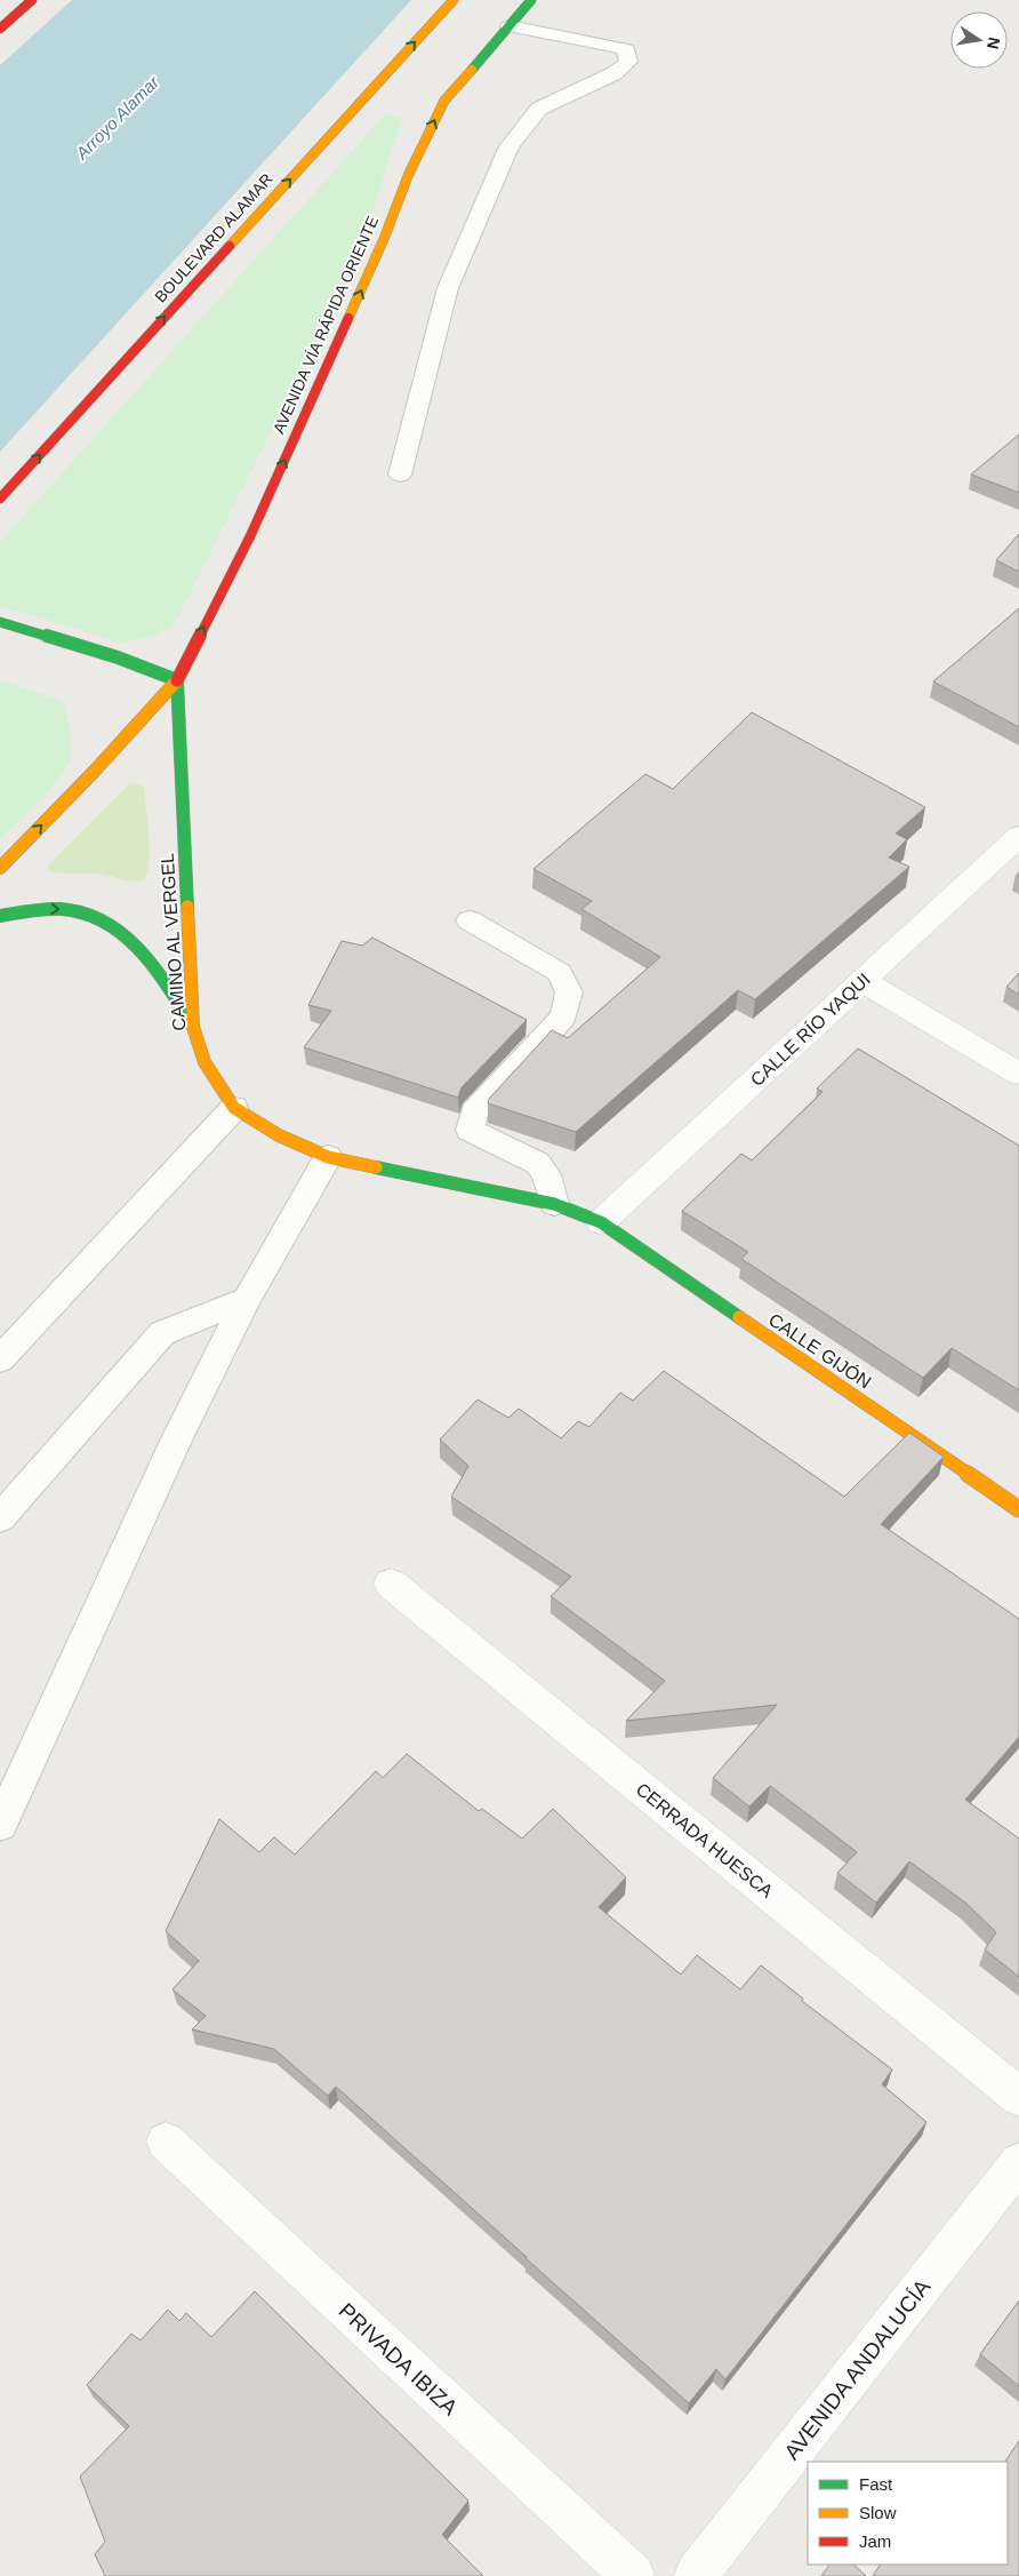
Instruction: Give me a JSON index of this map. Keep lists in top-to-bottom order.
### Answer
{
  "streets": {
    "main road": [
      "BOULEVARD ALAMAR",
      "AVENIDA VÍA RÁPIDA ORIENTE",
      "CAMINO AL VERGEL",
      "CALLE GIJÓN"
    ],
    "street": [
      "CALLE RÍO YAQUI",
      "CERRADA HUESCA",
      "PRIVADA IBIZA",
      "AVENIDA ANDALUCÍA"
    ]
  },
  "crossings": [
    ["AVENIDA VÍA RÁPIDA ORIENTE", "CAMINO AL VERGEL"],
    ["CAMINO AL VERGEL", "CALLE RÍO YAQUI"],
    ["CAMINO AL VERGEL", "CALLE GIJÓN"],
    ["CALLE RÍO YAQUI", "CALLE GIJÓN"]
  ],
  "one_way": ["BOULEVARD ALAMAR", "AVENIDA VÍA RÁPIDA ORIENTE"],
  "water": ["Arroyo Alamar"],
  "legend": ["Fast", "Slow", "Jam"],
  "north": "right"
}
